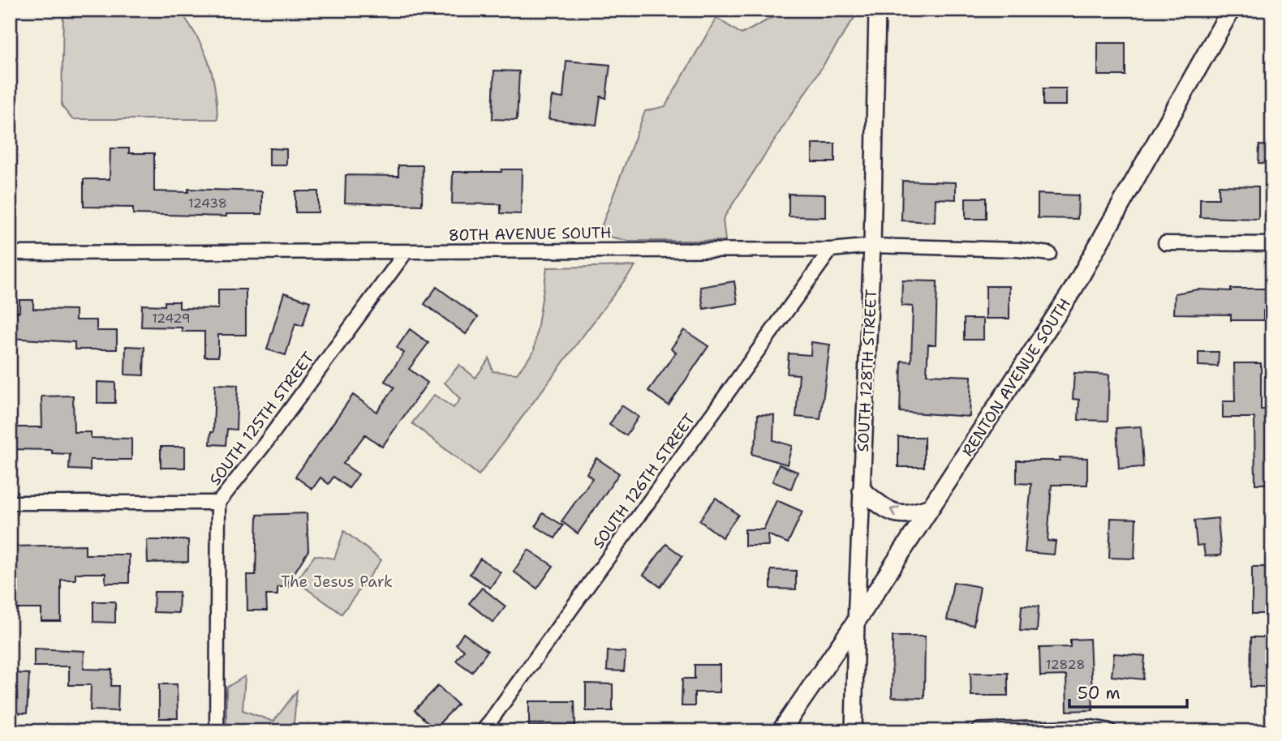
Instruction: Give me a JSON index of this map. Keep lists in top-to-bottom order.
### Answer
{
  "streets": {
    "main road": ["RENTON AVENUE SOUTH"],
    "street": [
      "80TH AVENUE SOUTH",
      "SOUTH 128TH STREET",
      "SOUTH 125TH STREET",
      "SOUTH 126TH STREET"
    ]
  },
  "crossings": [
    ["80TH AVENUE SOUTH", "SOUTH 128TH STREET"],
    ["80TH AVENUE SOUTH", "SOUTH 125TH STREET"],
    ["80TH AVENUE SOUTH", "SOUTH 126TH STREET"],
    ["SOUTH 128TH STREET", "RENTON AVENUE SOUTH"]
  ],
  "parks": ["The Jesus Park"],
  "house_numbers": ["12438", "12429", "12828"],
  "scale_bar": "50 m"
}
